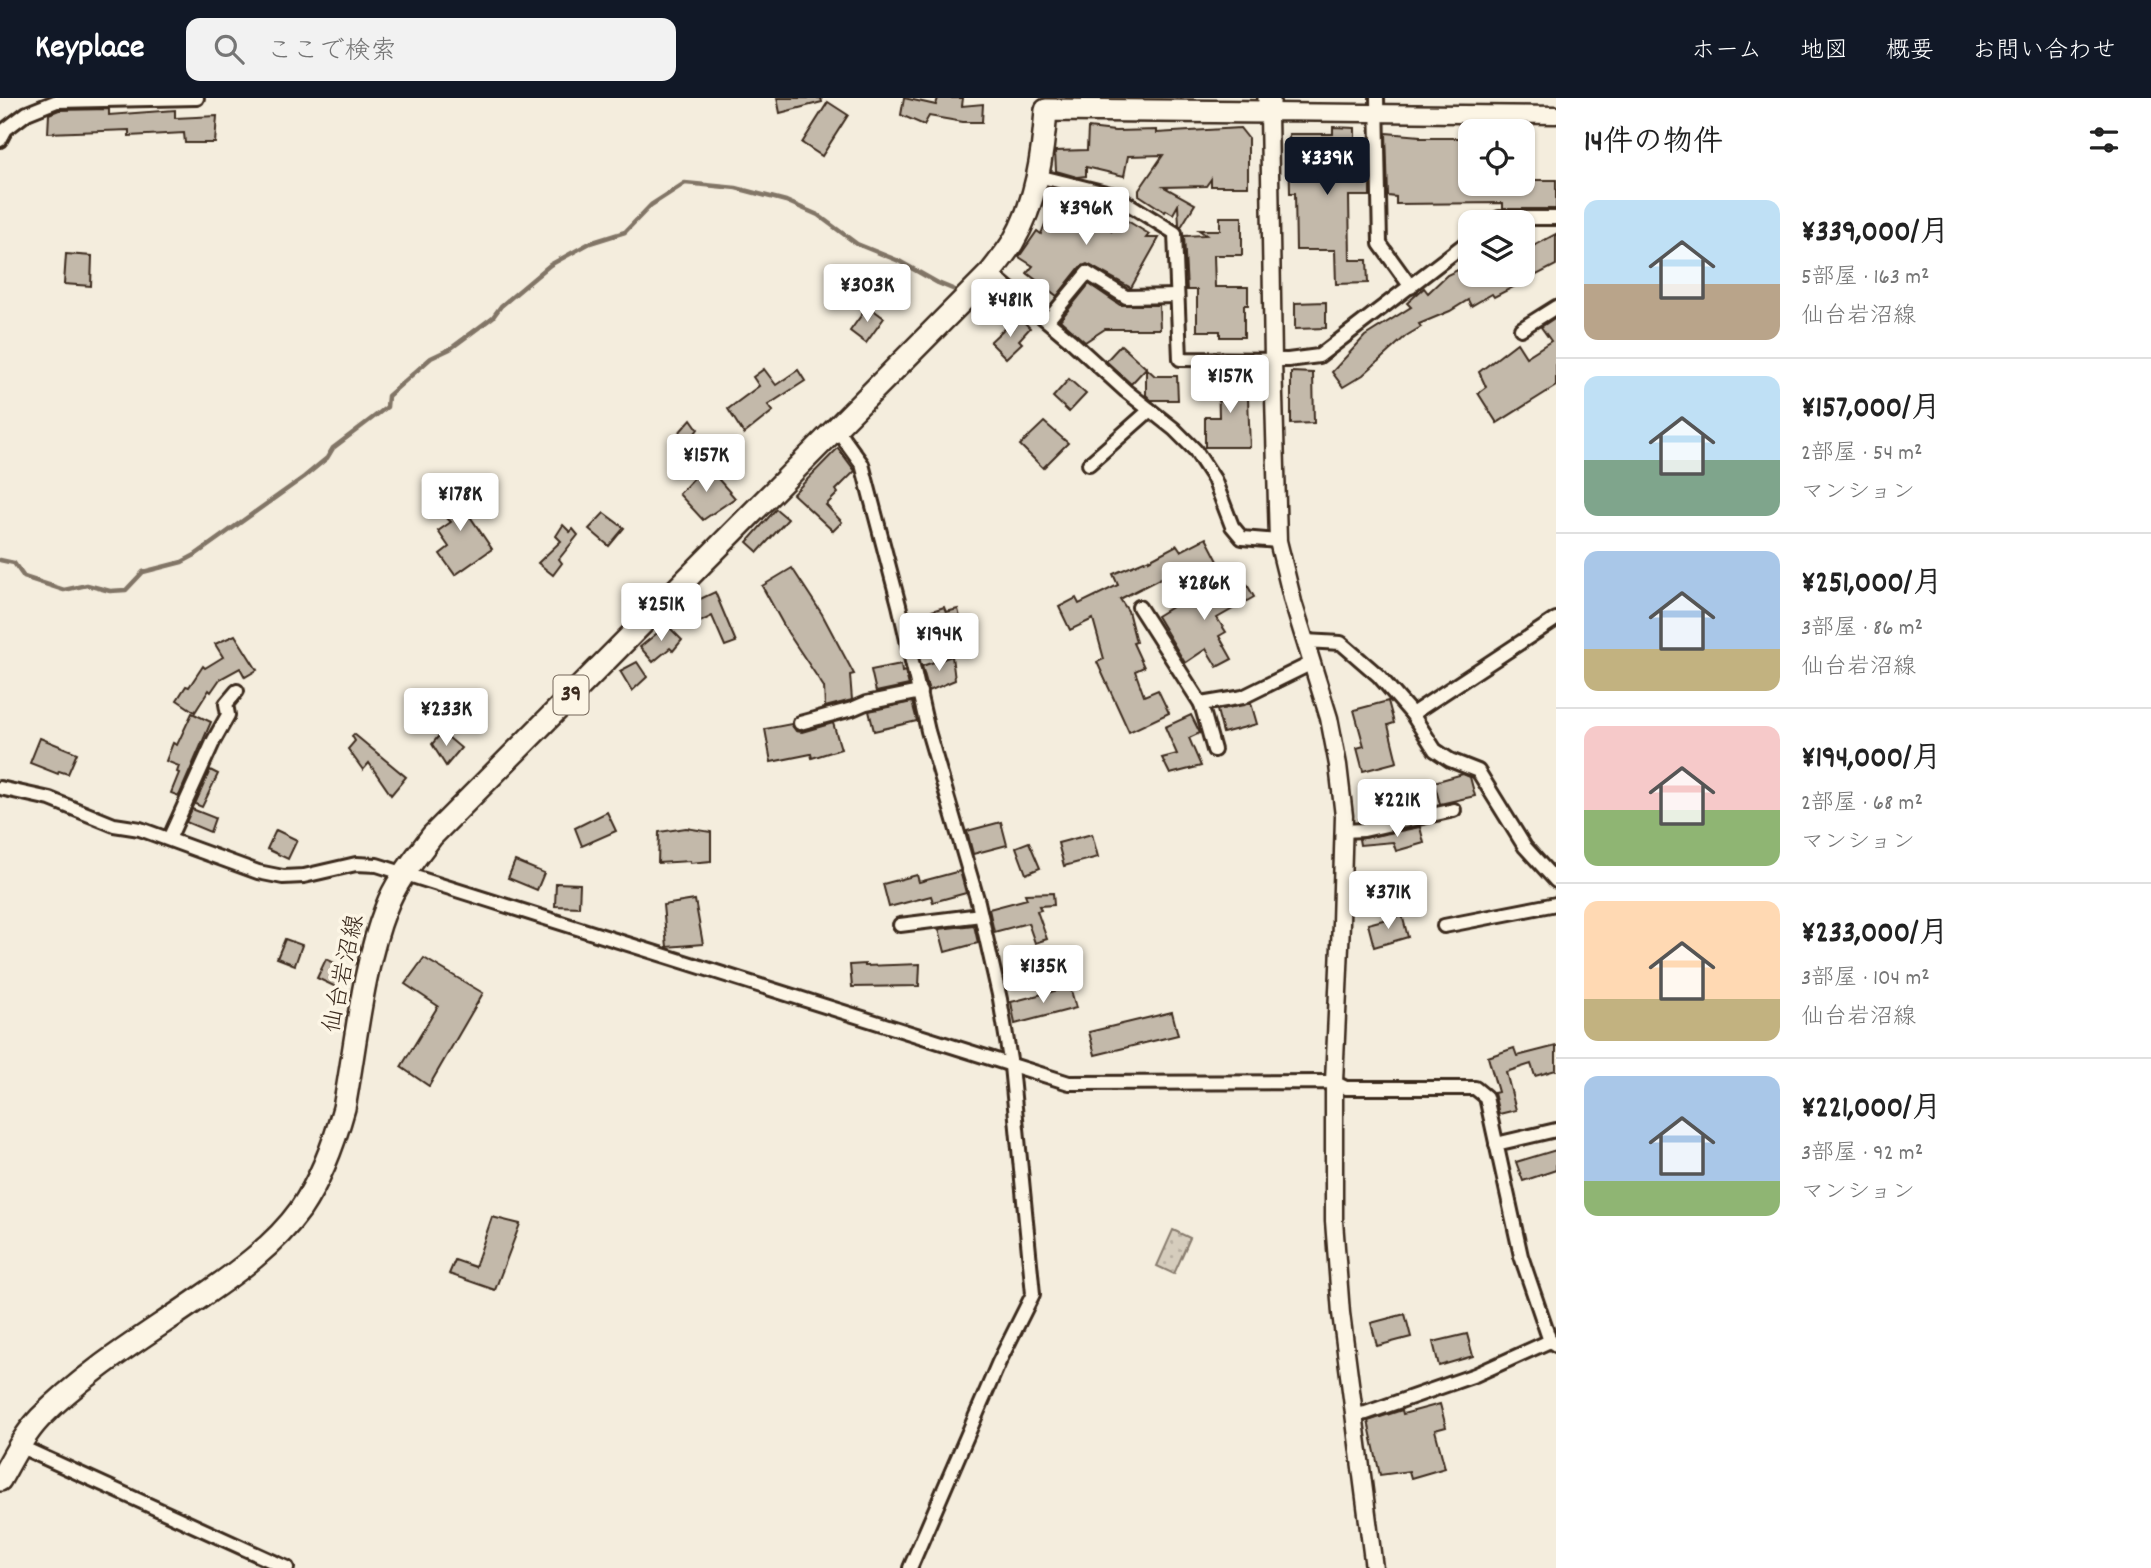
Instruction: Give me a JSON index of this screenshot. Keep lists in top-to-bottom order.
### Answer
{
  "streets": {
    "main road": ["39", "仙台岩沼線"]
  },
  "page": {
    "header": "Keyplace",
    "search": "ここで検索",
    "nav": [
      "ホーム",
      "地図",
      "概要",
      "お問い合わせ"
    ],
    "heading": "14件の物件",
    "price": [
      "¥339K",
      "¥396K",
      "¥303K",
      "¥481K",
      "¥157K",
      "¥157K",
      "¥178K",
      "¥286K",
      "¥251K",
      "¥194K",
      "¥233K",
      "¥221K",
      "¥371K",
      "¥135K"
    ],
    "list": [
      {
        "name": "¥339,000/月",
        "note": "5部屋 · 163 m² · 仙台岩沼線"
      },
      {
        "name": "¥157,000/月",
        "note": "2部屋 · 54 m² · マンション"
      },
      {
        "name": "¥251,000/月",
        "note": "3部屋 · 86 m² · 仙台岩沼線"
      },
      {
        "name": "¥194,000/月",
        "note": "2部屋 · 68 m² · マンション"
      },
      {
        "name": "¥233,000/月",
        "note": "3部屋 · 104 m² · 仙台岩沼線"
      },
      {
        "name": "¥221,000/月",
        "note": "3部屋 · 92 m² · マンション"
      }
    ]
  }
}
